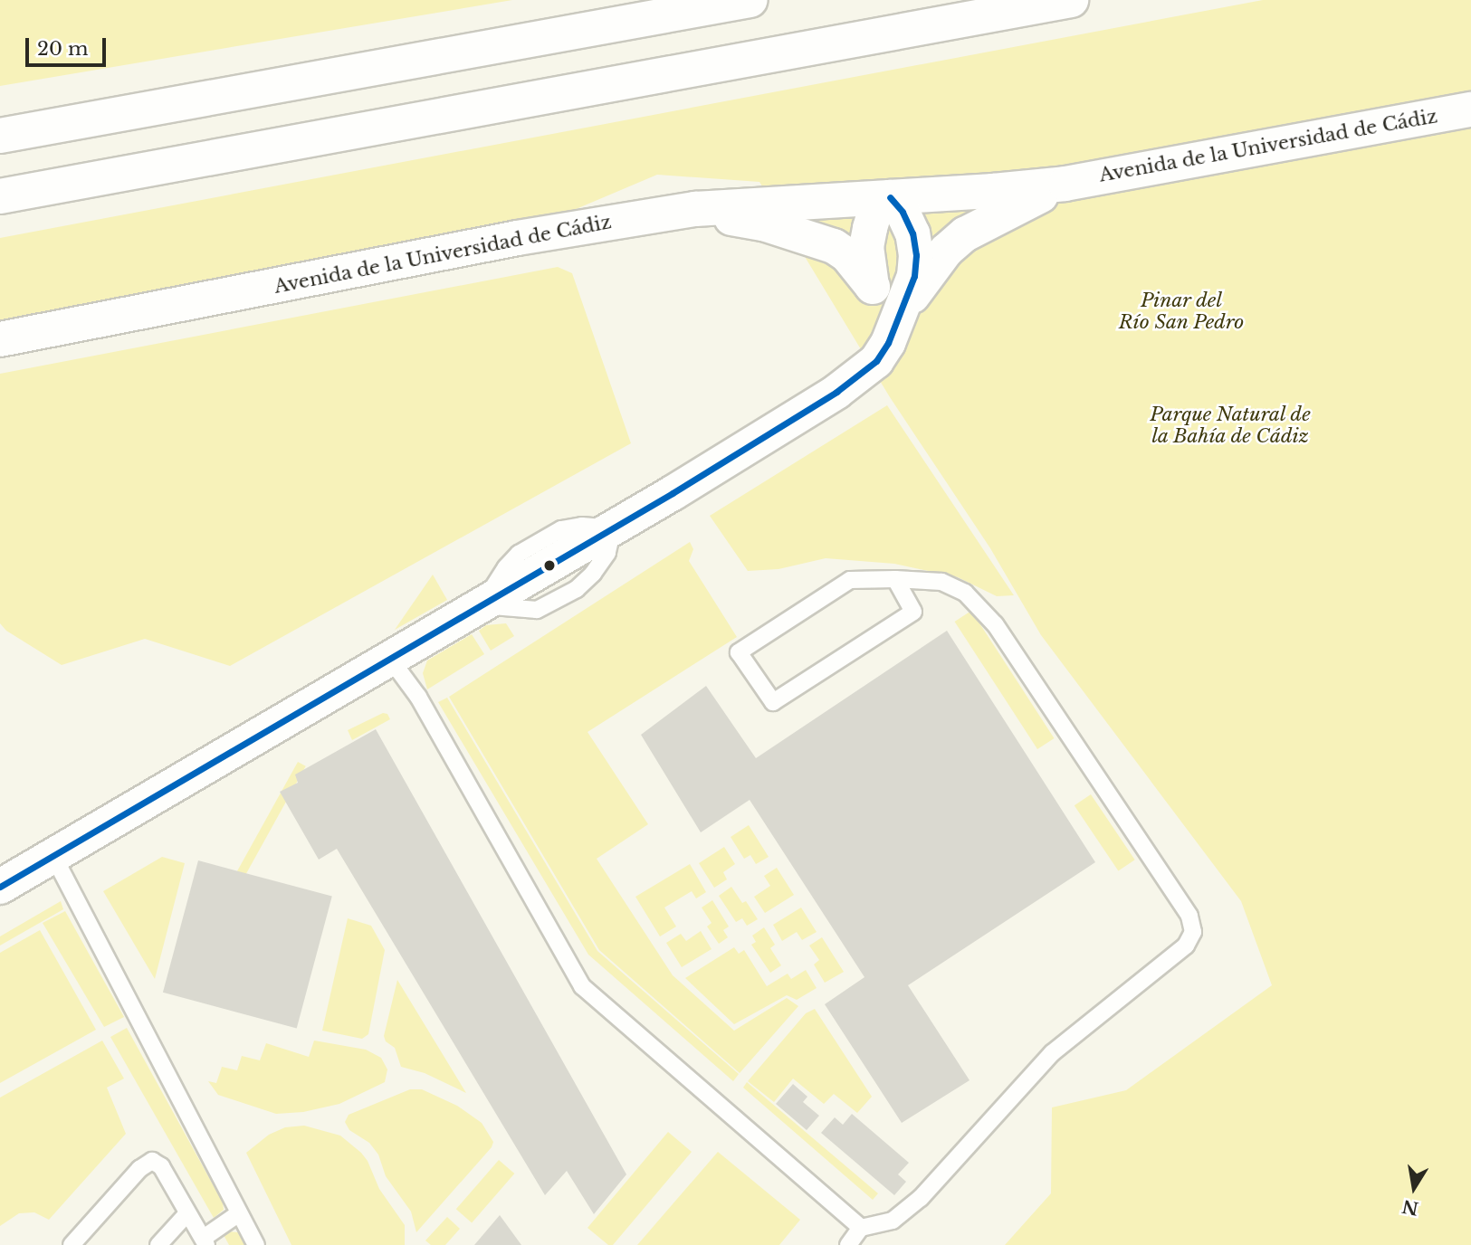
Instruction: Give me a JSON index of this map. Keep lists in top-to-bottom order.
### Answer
{
  "streets": {
    "main road": ["Avenida de la Universidad de Cádiz"]
  },
  "parks": ["Pinar del Río San Pedro", "Parque Natural de la Bahía de Cádiz"],
  "scale_bar": "20 m",
  "north": "bottom"
}
